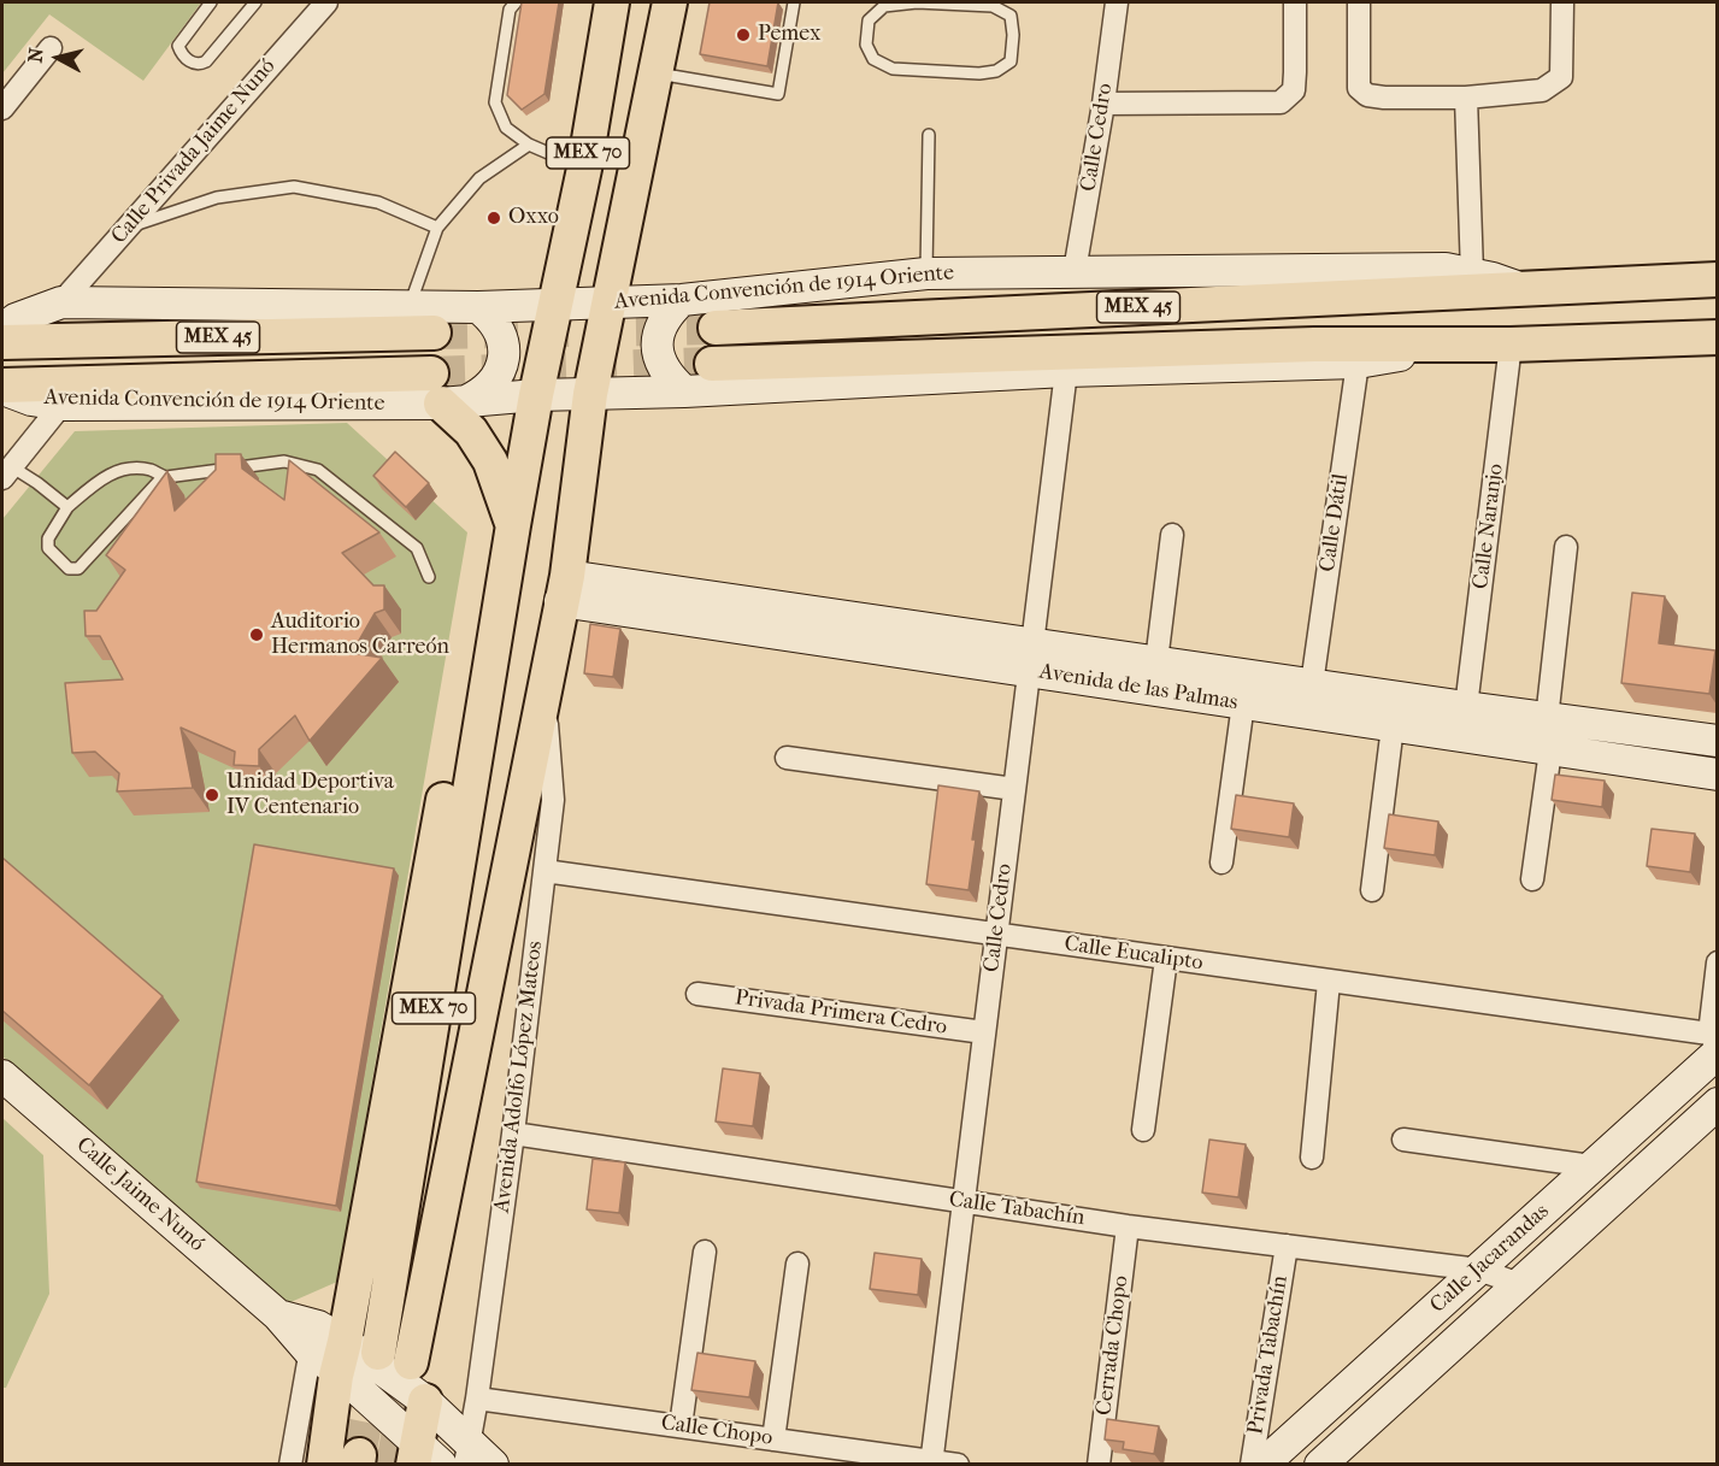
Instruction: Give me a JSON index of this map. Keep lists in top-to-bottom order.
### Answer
{
  "streets": {
    "main road": ["MEX 70", "Avenida Convención de 1914 Oriente", "MEX 45"],
    "street": [
      "Calle Cedro",
      "Calle Privada Jaime Nunó",
      "Calle Dátil",
      "Calle Naranjo",
      "Avenida de las Palmas",
      "Calle Eucalipto",
      "Privada Primera Cedro",
      "Avenida Adolfo López Mateos",
      "Calle Jaime Nunó",
      "Calle Tabachín",
      "Calle Jacarandas",
      "Cerrada Chopo",
      "Privada Tabachín",
      "Calle Chopo"
    ]
  },
  "crossings": [
    ["Calle Cedro", "Avenida Convención de 1914 Oriente"],
    ["Calle Cedro", "Avenida de las Palmas"],
    ["Calle Cedro", "Calle Eucalipto"],
    ["Calle Cedro", "Privada Primera Cedro"],
    ["Calle Cedro", "Calle Tabachín"],
    ["Calle Cedro", "Calle Chopo"],
    ["Calle Privada Jaime Nunó", "Avenida Convención de 1914 Oriente"],
    ["MEX 70", "Avenida Convención de 1914 Oriente"],
    ["MEX 70", "Avenida de las Palmas"],
    ["MEX 70", "Avenida Adolfo López Mateos"],
    ["Avenida Convención de 1914 Oriente", "Calle Dátil"],
    ["Avenida Convención de 1914 Oriente", "Calle Naranjo"],
    ["Calle Dátil", "Avenida de las Palmas"],
    ["Calle Naranjo", "Avenida de las Palmas"],
    ["Calle Eucalipto", "Avenida Adolfo López Mateos"],
    ["Calle Eucalipto", "Calle Jacarandas"],
    ["Avenida Adolfo López Mateos", "Calle Jaime Nunó"],
    ["Avenida Adolfo López Mateos", "Calle Tabachín"],
    ["Avenida Adolfo López Mateos", "Calle Chopo"],
    ["Calle Tabachín", "Calle Jacarandas"],
    ["Calle Tabachín", "Cerrada Chopo"],
    ["Calle Tabachín", "Privada Tabachín"]
  ],
  "places": [
    "Pemex",
    "Oxxo",
    "Auditorio Hermanos Carreón",
    "Unidad Deportiva IV Centenario"
  ],
  "north": "left"
}
